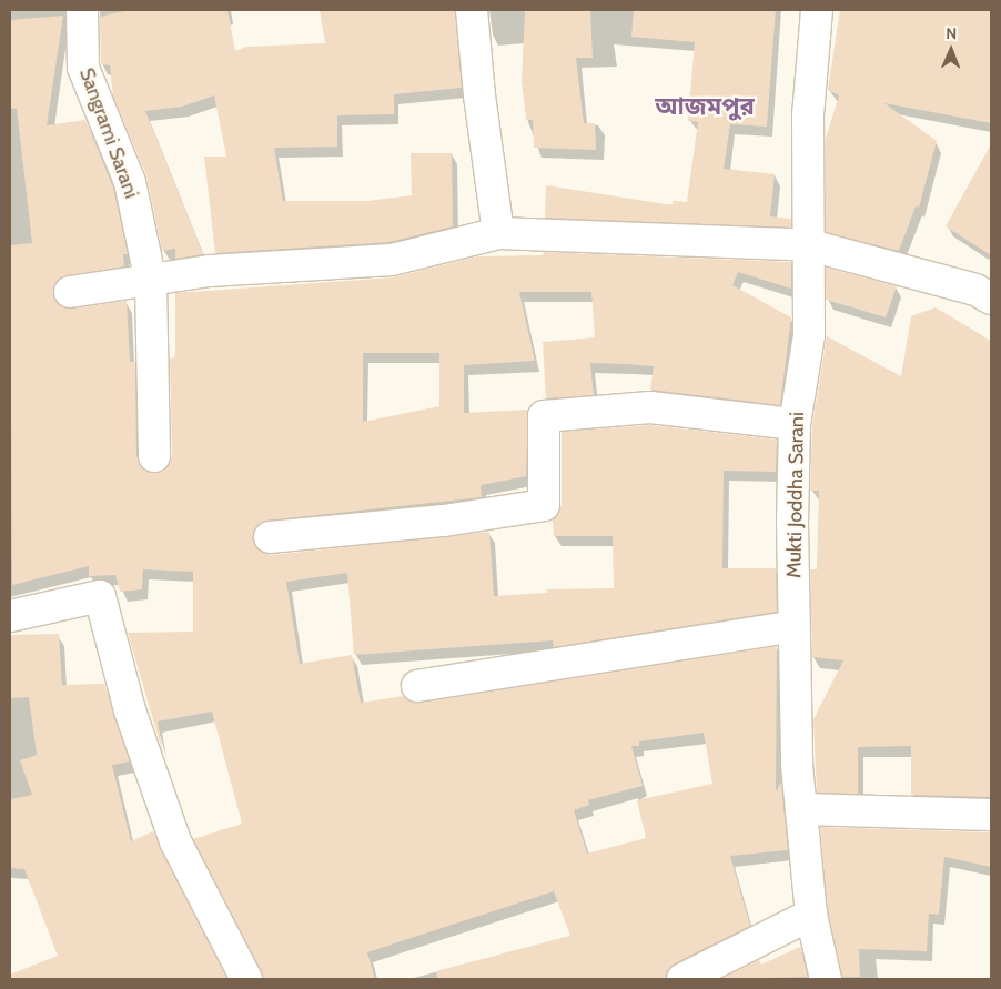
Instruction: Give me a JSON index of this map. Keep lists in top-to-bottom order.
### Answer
{
  "streets": {
    "street": ["Sangrami Sarani", "Mukti Joddha Sarani"]
  },
  "districts": ["আজমপুর"],
  "north": "top"
}
